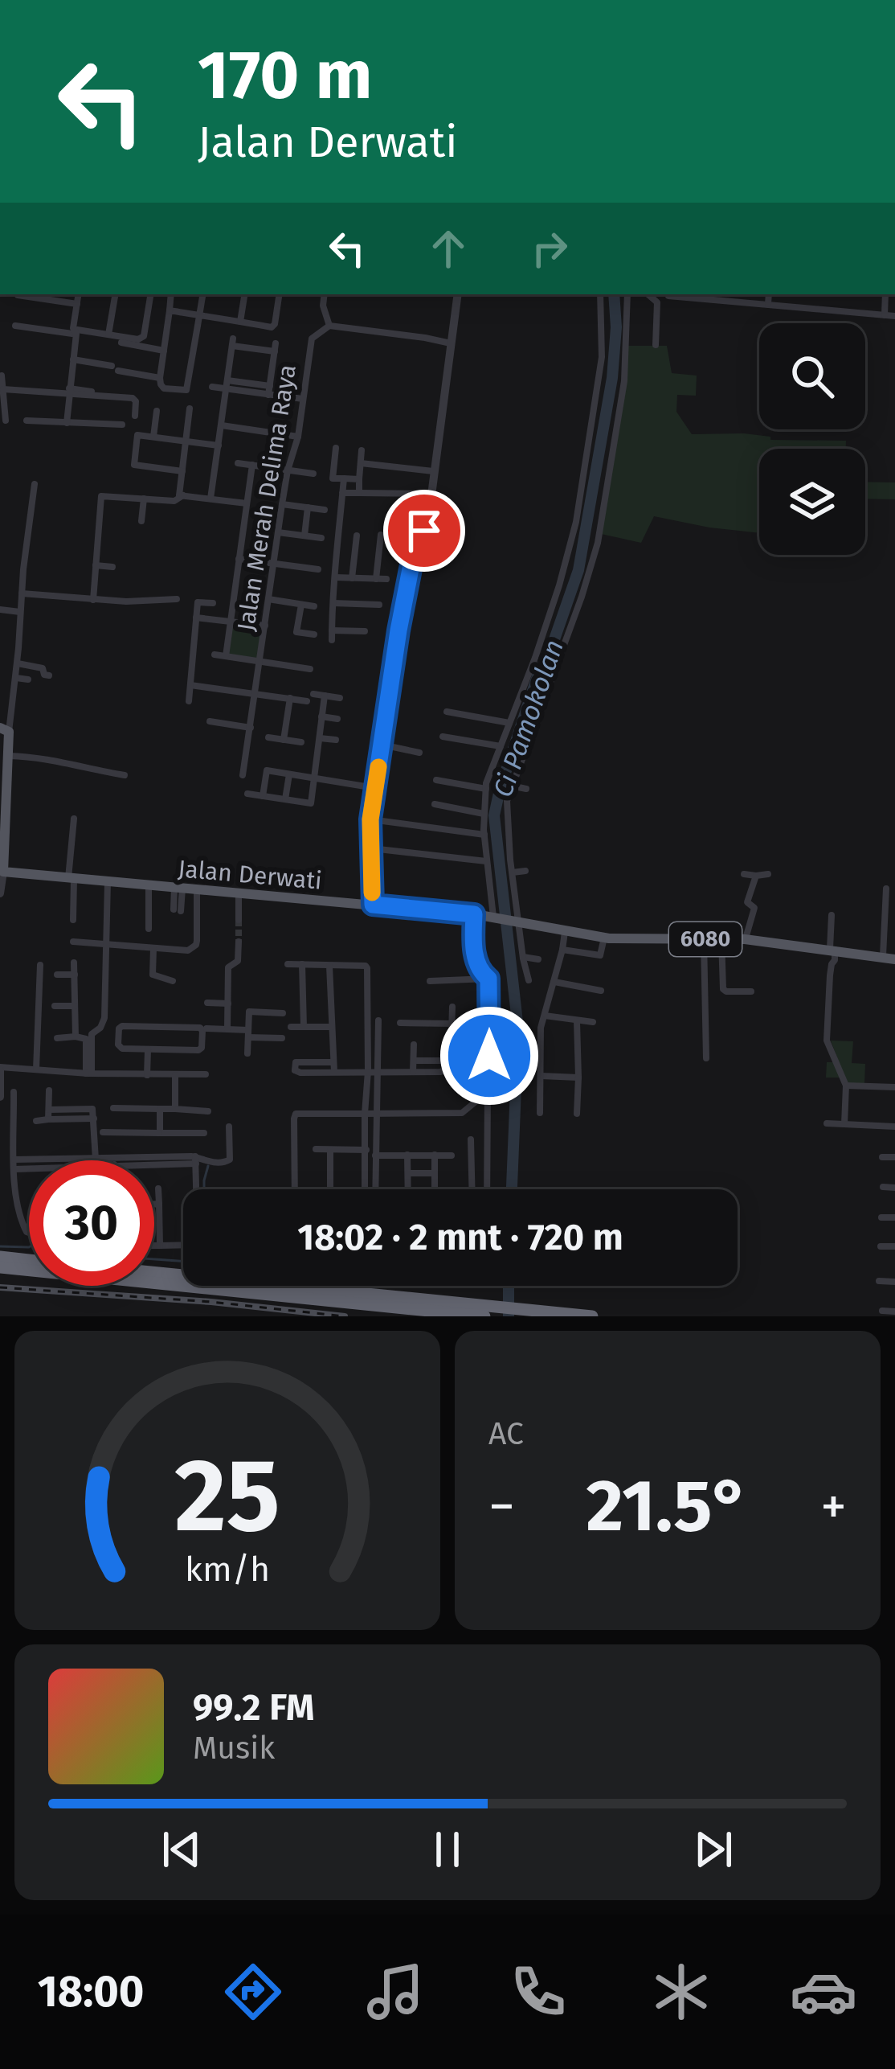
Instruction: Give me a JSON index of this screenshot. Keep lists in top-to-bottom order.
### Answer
{
  "streets": {
    "main road": ["Jalan Derwati", "6080"],
    "street": ["Jalan Merah Delima Raya"]
  },
  "water": ["Ci Pamokolan"],
  "page": {
    "turn": ["170 m", "Jalan Derwati"],
    "limit": "30",
    "trip": "18:02 · 2 mnt · 720 m",
    "tile": "AC",
    "heat": ["−", "21.5°", "+"],
    "song": ["99.2 FM", "Musik"],
    "tabs": "18:00",
    "gauge": ["25", "km/h"]
  }
}
